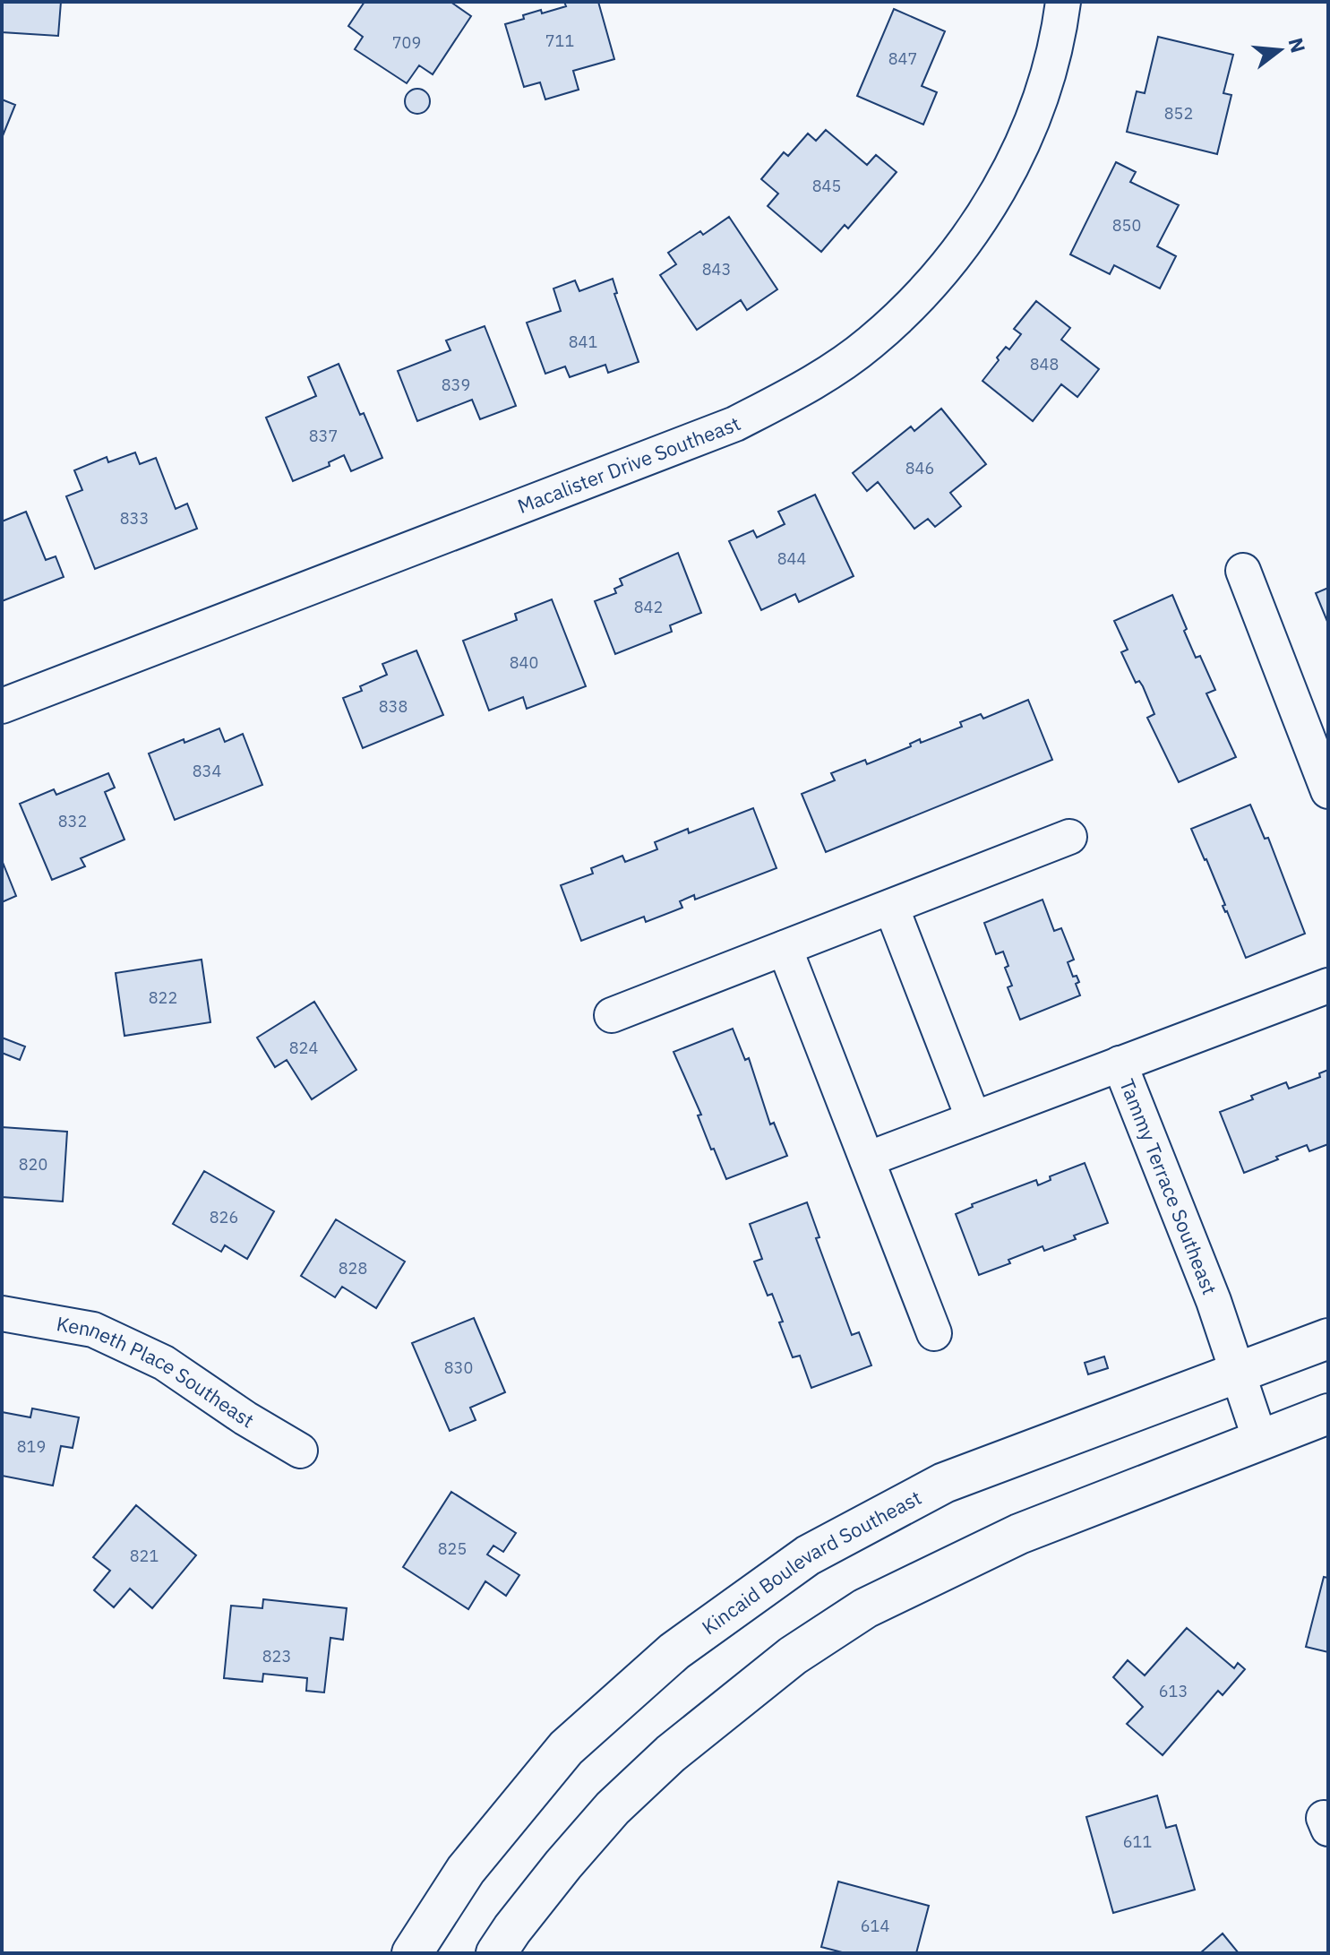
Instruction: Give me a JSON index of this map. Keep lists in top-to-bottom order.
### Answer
{
  "streets": {
    "street": [
      "Macalister Drive Southeast",
      "Tammy Terrace Southeast",
      "Kenneth Place Southeast",
      "Kincaid Boulevard Southeast"
    ]
  },
  "crossings": [
    ["Tammy Terrace Southeast", "Kincaid Boulevard Southeast"]
  ],
  "house_numbers": [
    "711",
    "709",
    "847",
    "852",
    "845",
    "850",
    "843",
    "841",
    "848",
    "839",
    "837",
    "846",
    "833",
    "844",
    "842",
    "840",
    "838",
    "834",
    "832",
    "822",
    "824",
    "820",
    "826",
    "828",
    "830",
    "819",
    "825",
    "821",
    "823",
    "613",
    "611",
    "614"
  ],
  "north": "right"
}
